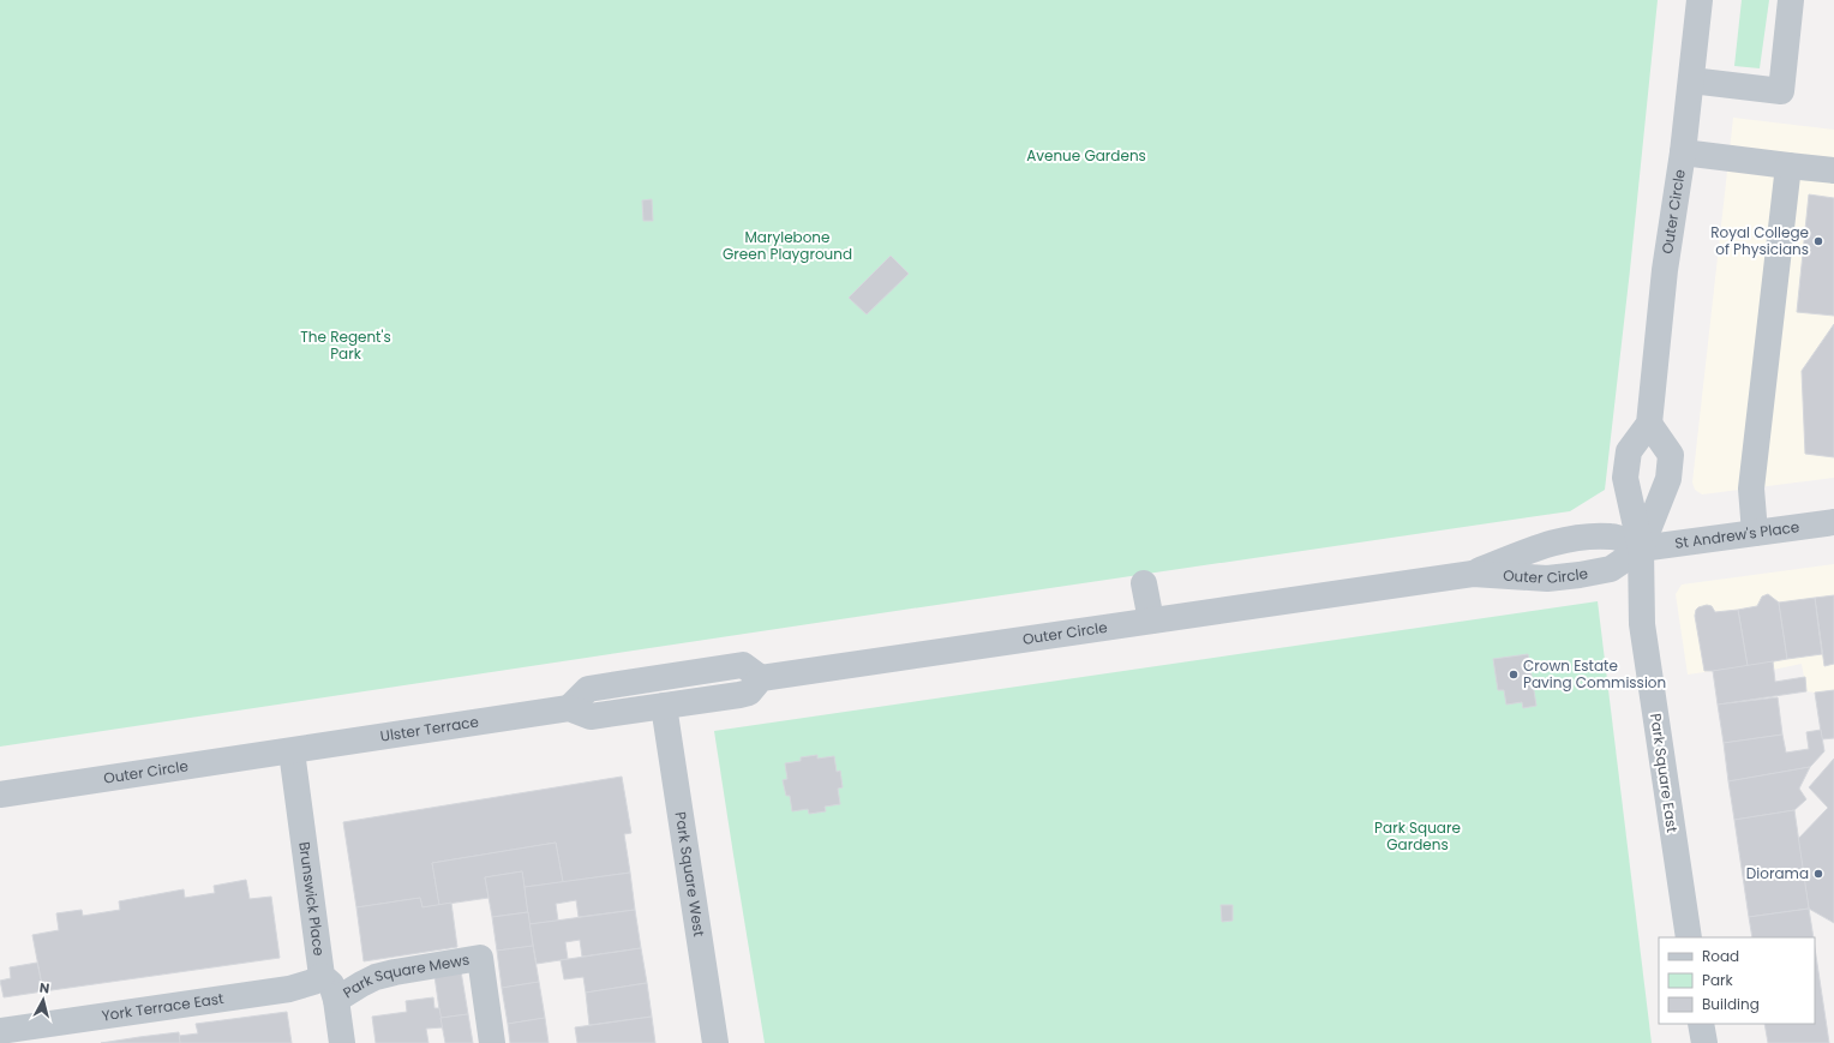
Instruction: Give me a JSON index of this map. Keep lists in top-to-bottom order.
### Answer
{
  "streets": {
    "street": [
      "Outer Circle",
      "St Andrew's Place",
      "Ulster Terrace",
      "Park Square East",
      "Park Square West",
      "Brunswick Place",
      "Park Square Mews",
      "York Terrace East"
    ]
  },
  "crossings": [
    ["Outer Circle", "St Andrew's Place"],
    ["Outer Circle", "Ulster Terrace"],
    ["Outer Circle", "Park Square East"],
    ["Outer Circle", "Park Square West"],
    ["Outer Circle", "Brunswick Place"],
    ["St Andrew's Place", "Park Square East"],
    ["Ulster Terrace", "Park Square West"],
    ["Ulster Terrace", "Brunswick Place"],
    ["Brunswick Place", "Park Square Mews"],
    ["Brunswick Place", "York Terrace East"]
  ],
  "parks": [
    "Avenue Gardens",
    "Marylebone Green Playground",
    "The Regent's Park",
    "Park Square Gardens"
  ],
  "places": ["Royal College of Physicians", "Crown Estate Paving Commission", "Diorama"],
  "legend": ["Road", "Park", "Building"],
  "north": "top"
}
